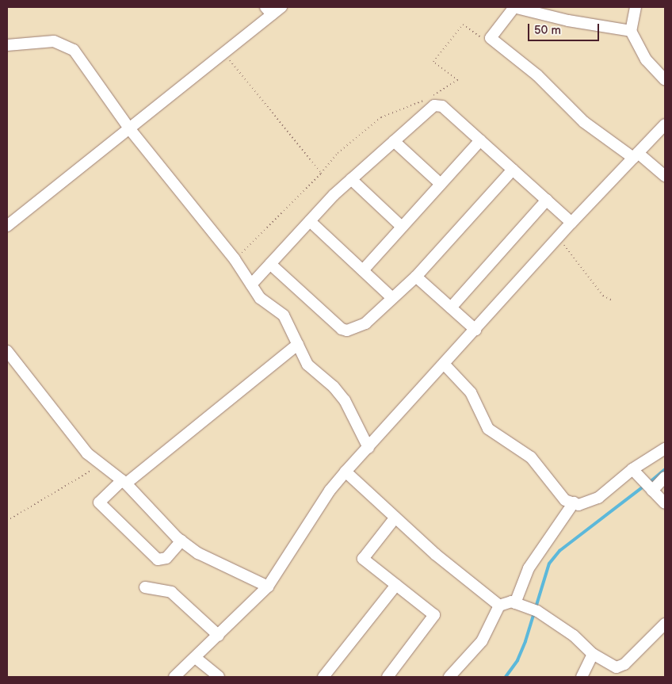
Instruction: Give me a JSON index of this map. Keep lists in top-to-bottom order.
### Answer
{
  "scale_bar": "50 m"
}
